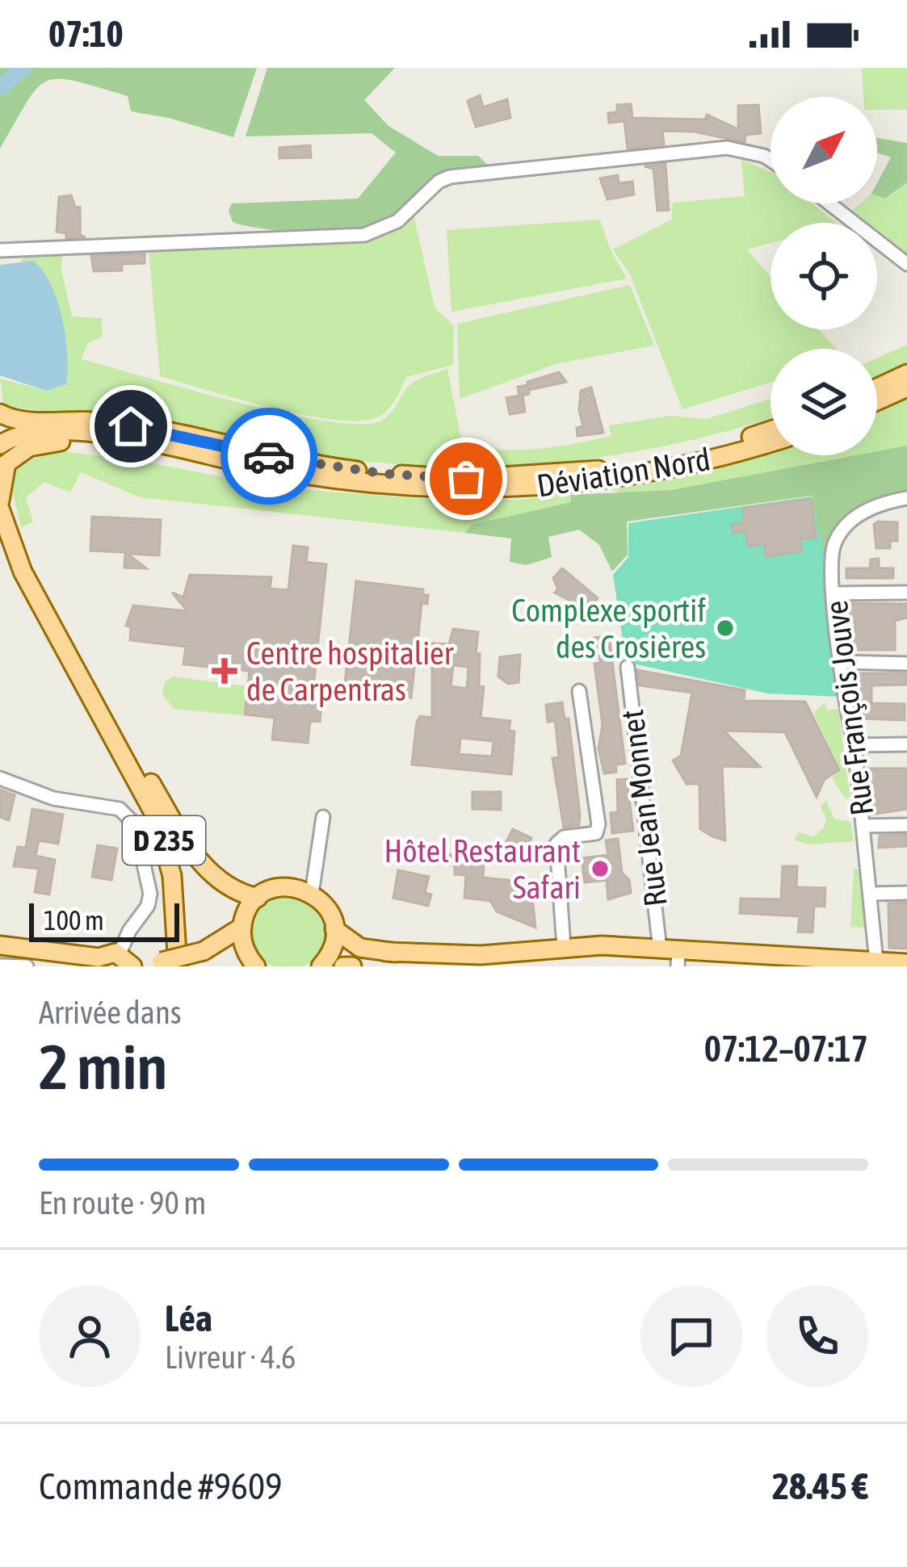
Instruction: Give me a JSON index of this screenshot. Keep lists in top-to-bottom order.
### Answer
{
  "streets": {
    "main road": ["Déviation Nord", "D 235"],
    "street": ["Rue François Jouve", "Rue Jean Monnet"]
  },
  "places": {
    "other": ["Complexe sportif des Crosières", "Hôtel Restaurant Safari"],
    "health": ["Centre hospitalier de Carpentras"]
  },
  "scale_bar": "100 m",
  "north": "top right",
  "page": {
    "status": "07:10",
    "scale": "100 m",
    "heading": ["2 min", "Arrivée dans", "07:12–07:17"],
    "panel": [
      "Léa",
      "Livreur · 4.6",
      "Commande #9609",
      "28.45 €"
    ],
    "bar": "En route · 90 m"
  }
}
